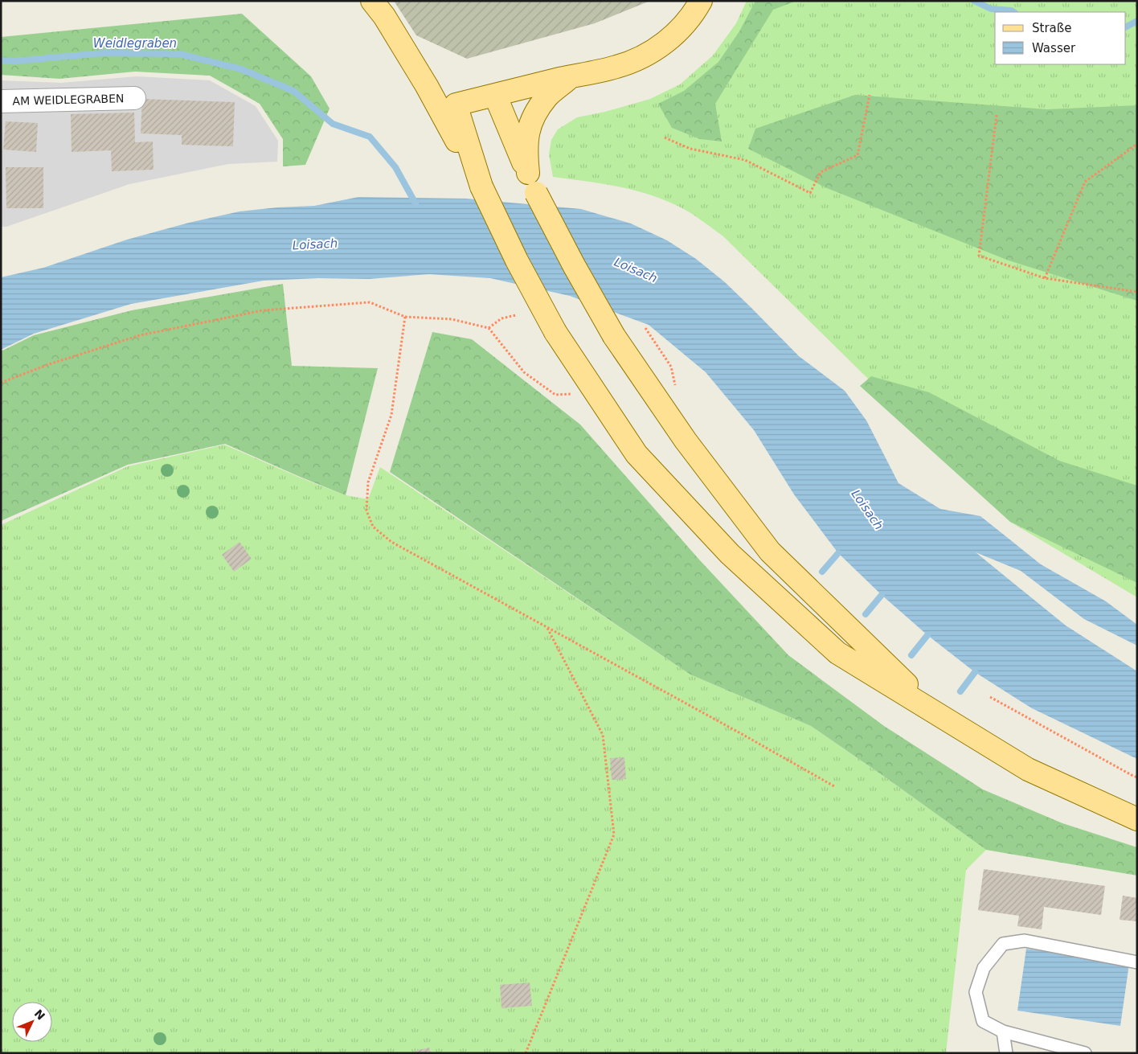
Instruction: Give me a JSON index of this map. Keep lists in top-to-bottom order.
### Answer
{
  "streets": {
    "street": ["AM WEIDLEGRABEN"]
  },
  "water": ["Weidlegraben", "Loisach"],
  "legend": ["Straße", "Wasser"],
  "north": "top right"
}
